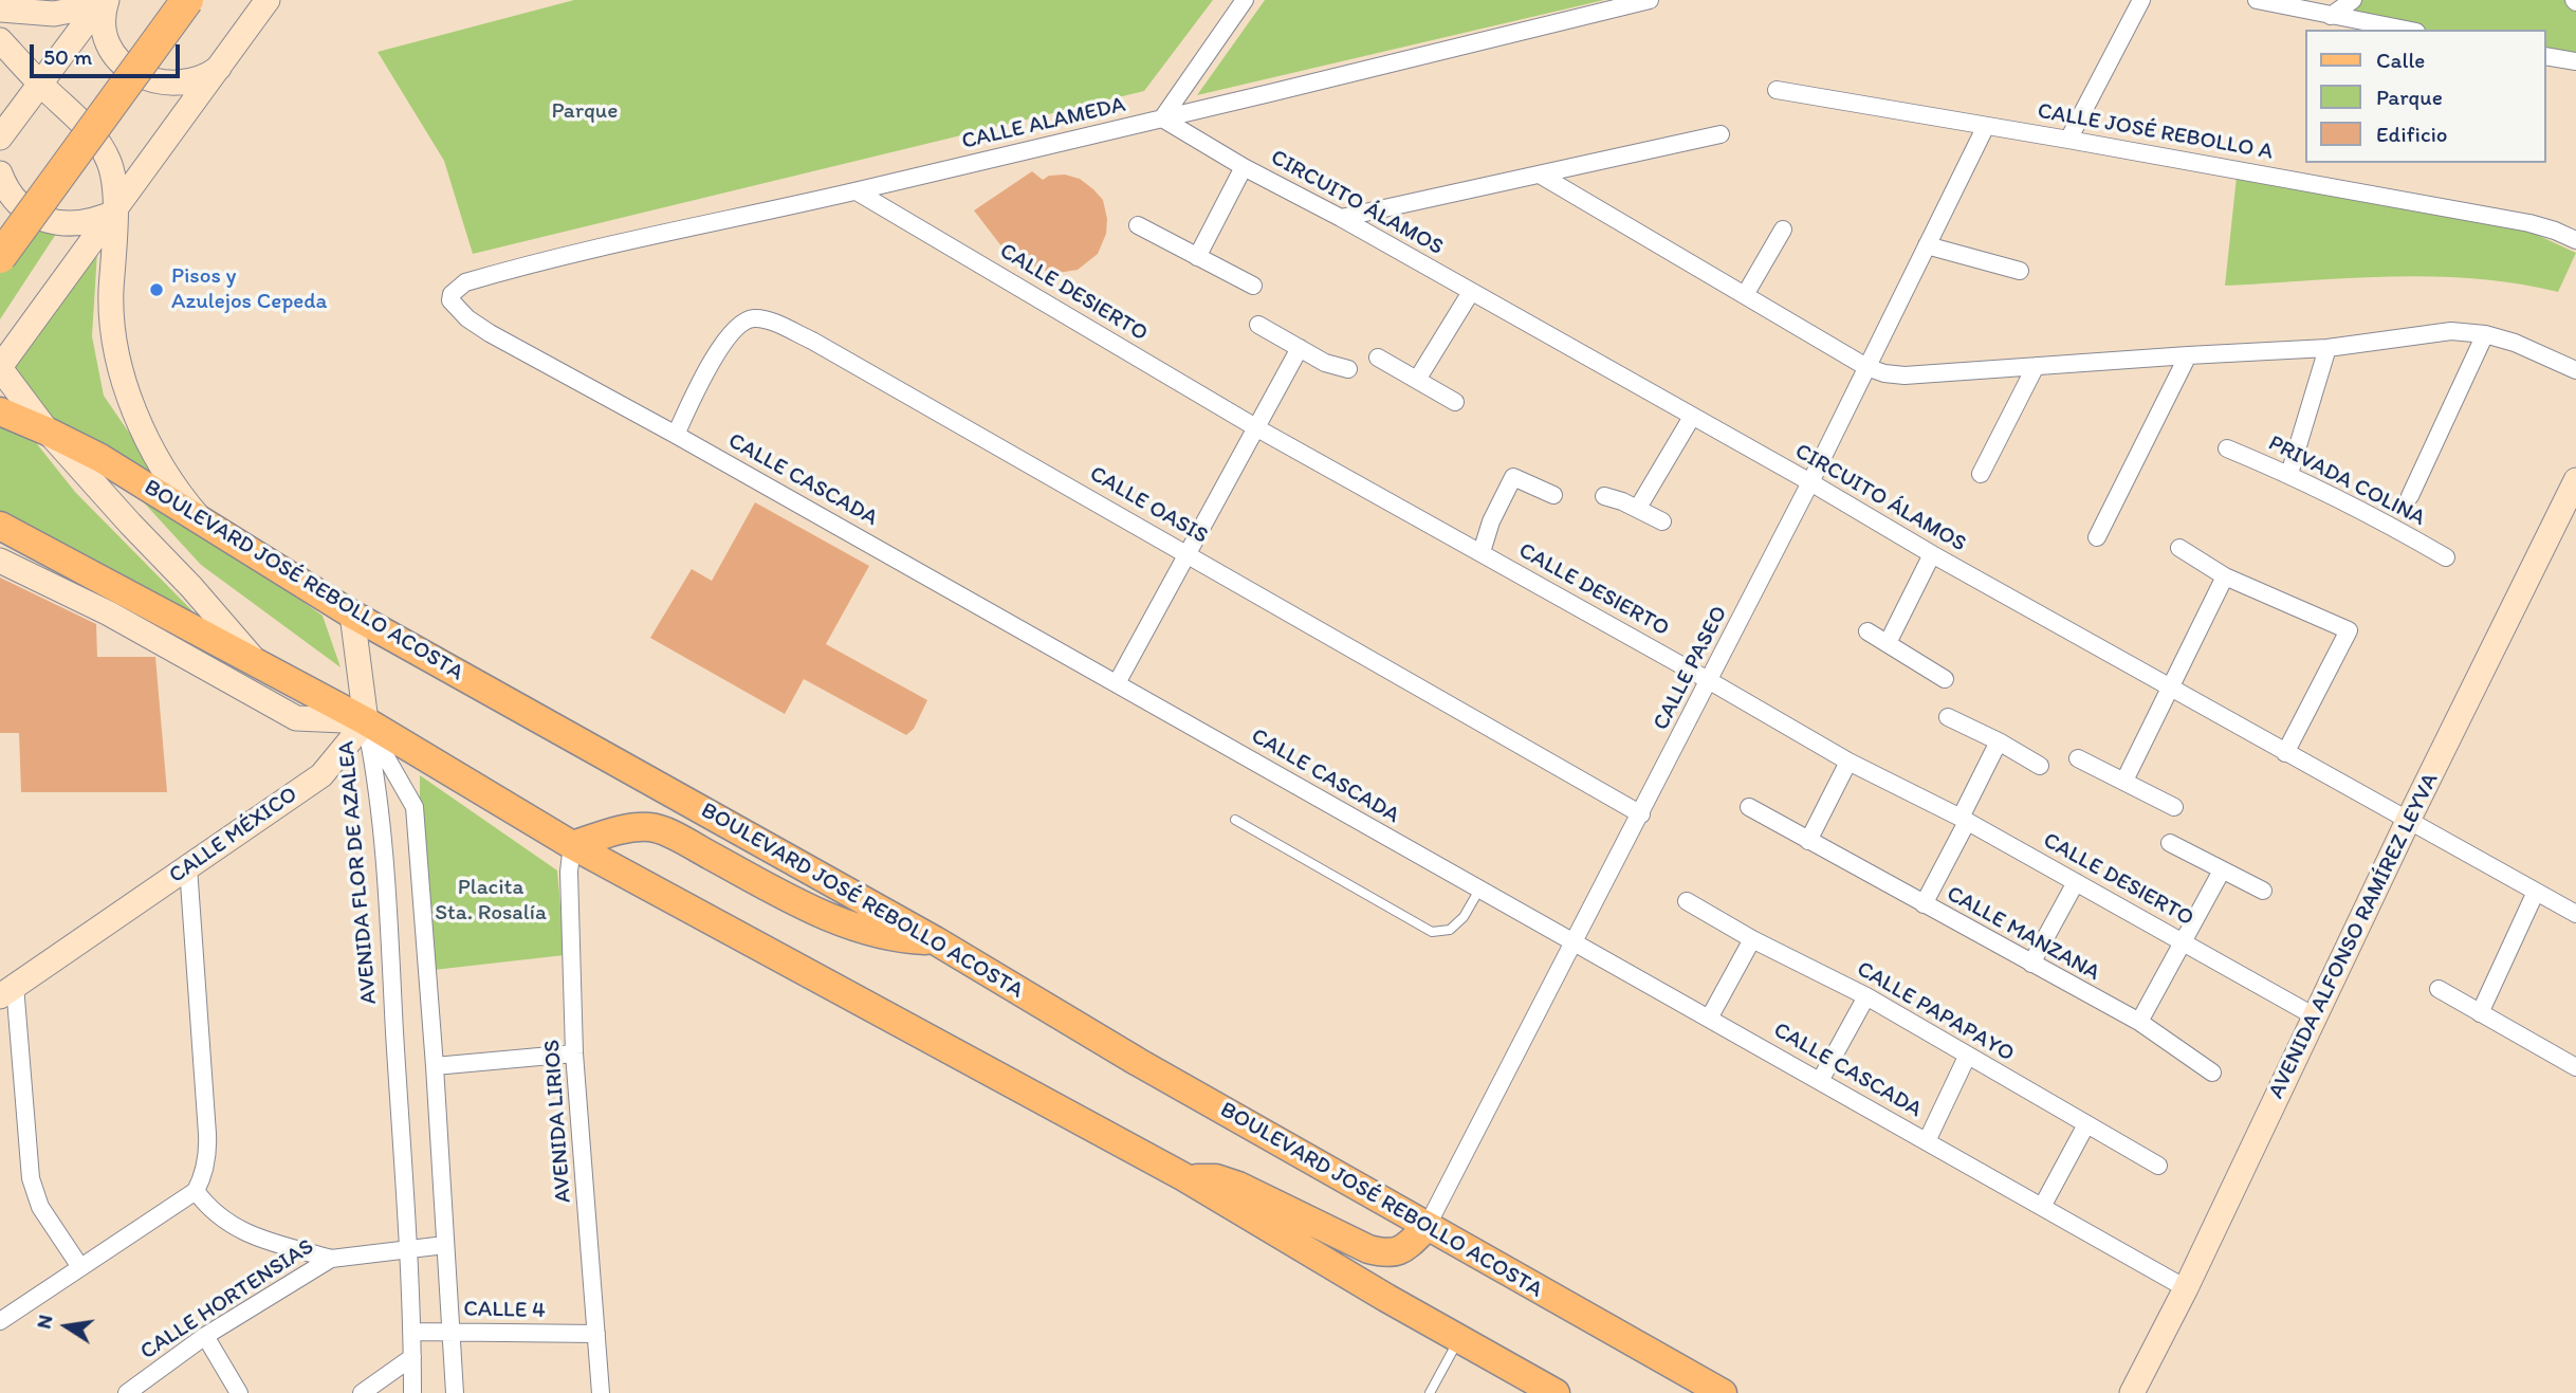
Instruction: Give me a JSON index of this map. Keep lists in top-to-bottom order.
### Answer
{
  "streets": {
    "main road": ["BOULEVARD JOSÉ REBOLLO ACOSTA"],
    "street": [
      "CALLE ALAMEDA",
      "CALLE JOSÉ REBOLLO A",
      "CIRCUITO ÁLAMOS",
      "CALLE DESIERTO",
      "CALLE CASCADA",
      "PRIVADA COLINA",
      "CALLE OASIS",
      "CALLE PASEO",
      "CALLE MÉXICO",
      "AVENIDA FLOR DE AZALEA",
      "CALLE MANZANA",
      "AVENIDA ALFONSO RAMÍREZ LEYVA",
      "CALLE PAPAPAYO",
      "AVENIDA LIRIOS",
      "CALLE HORTENSIAS",
      "CALLE 4"
    ]
  },
  "crossings": [
    ["CALLE ALAMEDA", "CIRCUITO ÁLAMOS"],
    ["CALLE ALAMEDA", "CALLE DESIERTO"],
    ["CALLE ALAMEDA", "CALLE CASCADA"],
    ["CALLE JOSÉ REBOLLO A", "CALLE PASEO"],
    ["CIRCUITO ÁLAMOS", "CALLE PASEO"],
    ["CIRCUITO ÁLAMOS", "AVENIDA ALFONSO RAMÍREZ LEYVA"],
    ["CALLE DESIERTO", "CALLE PASEO"],
    ["CALLE DESIERTO", "AVENIDA ALFONSO RAMÍREZ LEYVA"],
    ["CALLE CASCADA", "CALLE OASIS"],
    ["CALLE CASCADA", "CALLE PASEO"],
    ["CALLE CASCADA", "AVENIDA ALFONSO RAMÍREZ LEYVA"],
    ["CALLE OASIS", "CALLE PASEO"],
    ["BOULEVARD JOSÉ REBOLLO ACOSTA", "CALLE PASEO"],
    ["CALLE MÉXICO", "AVENIDA FLOR DE AZALEA"],
    ["AVENIDA FLOR DE AZALEA", "CALLE HORTENSIAS"],
    ["AVENIDA FLOR DE AZALEA", "CALLE 4"],
    ["AVENIDA LIRIOS", "CALLE 4"]
  ],
  "parks": ["Parque", "Placita Sta. Rosalía"],
  "places": ["Pisos y Azulejos Cepeda"],
  "legend": ["Calle", "Parque", "Edificio"],
  "scale_bar": "50 m",
  "north": "left"
}
